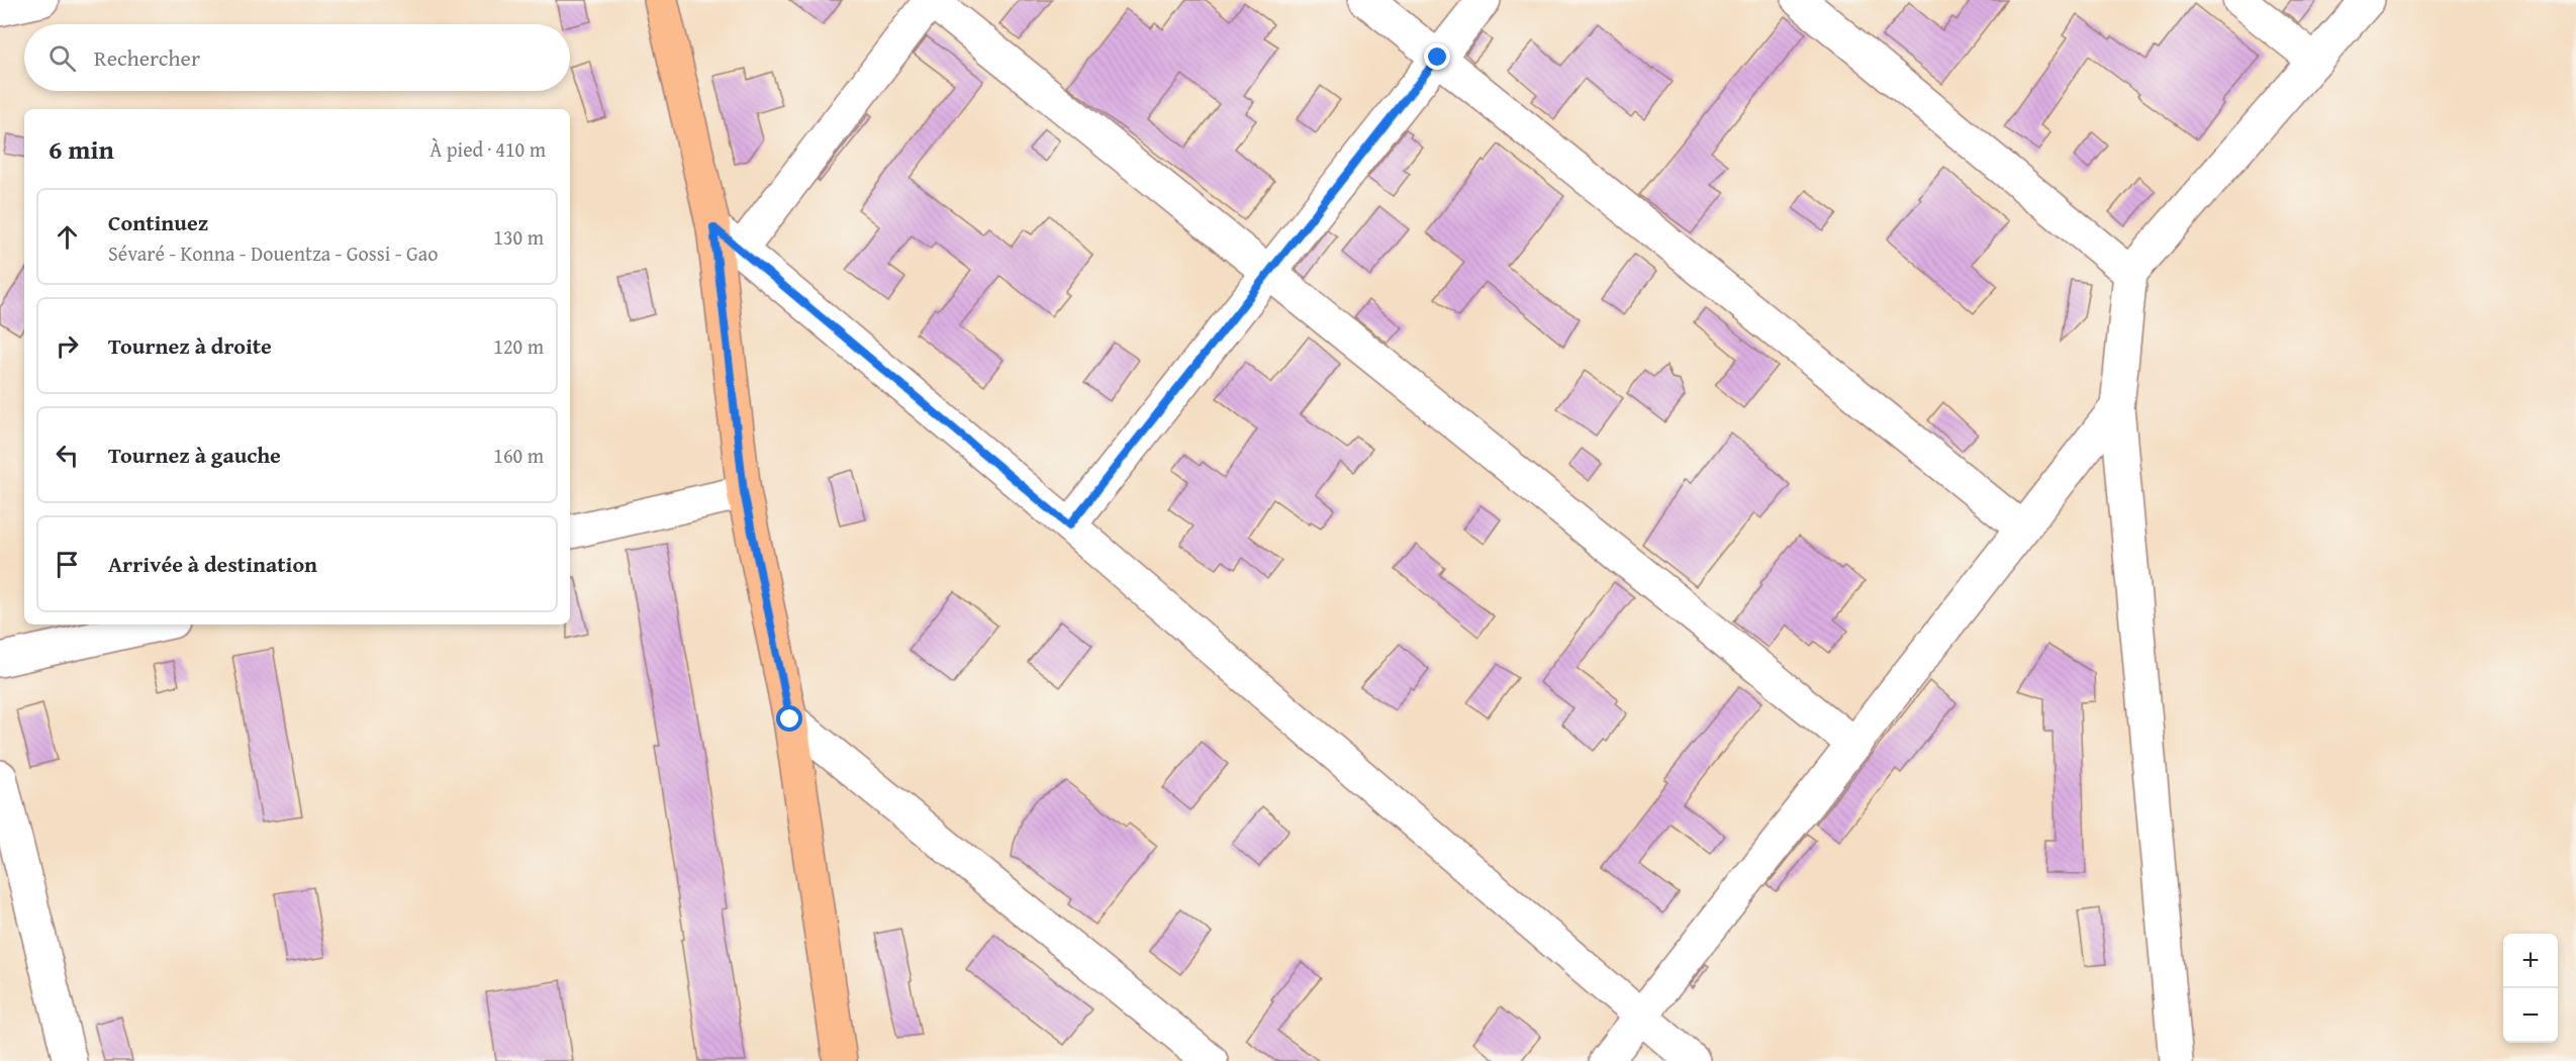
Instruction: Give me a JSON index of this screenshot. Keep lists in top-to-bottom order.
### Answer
{
  "page": {
    "search": "Rechercher",
    "heading": ["6 min", "À pied · 410 m"],
    "list": [
      ["Continuez", "Sévaré - Konna - Douentza - Gossi - Gao", "130 m"],
      ["Tournez à droite", "120 m"],
      ["Tournez à gauche", "160 m"],
      "Arrivée à destination"
    ],
    "map_buttons": ["+", "−"]
  }
}
